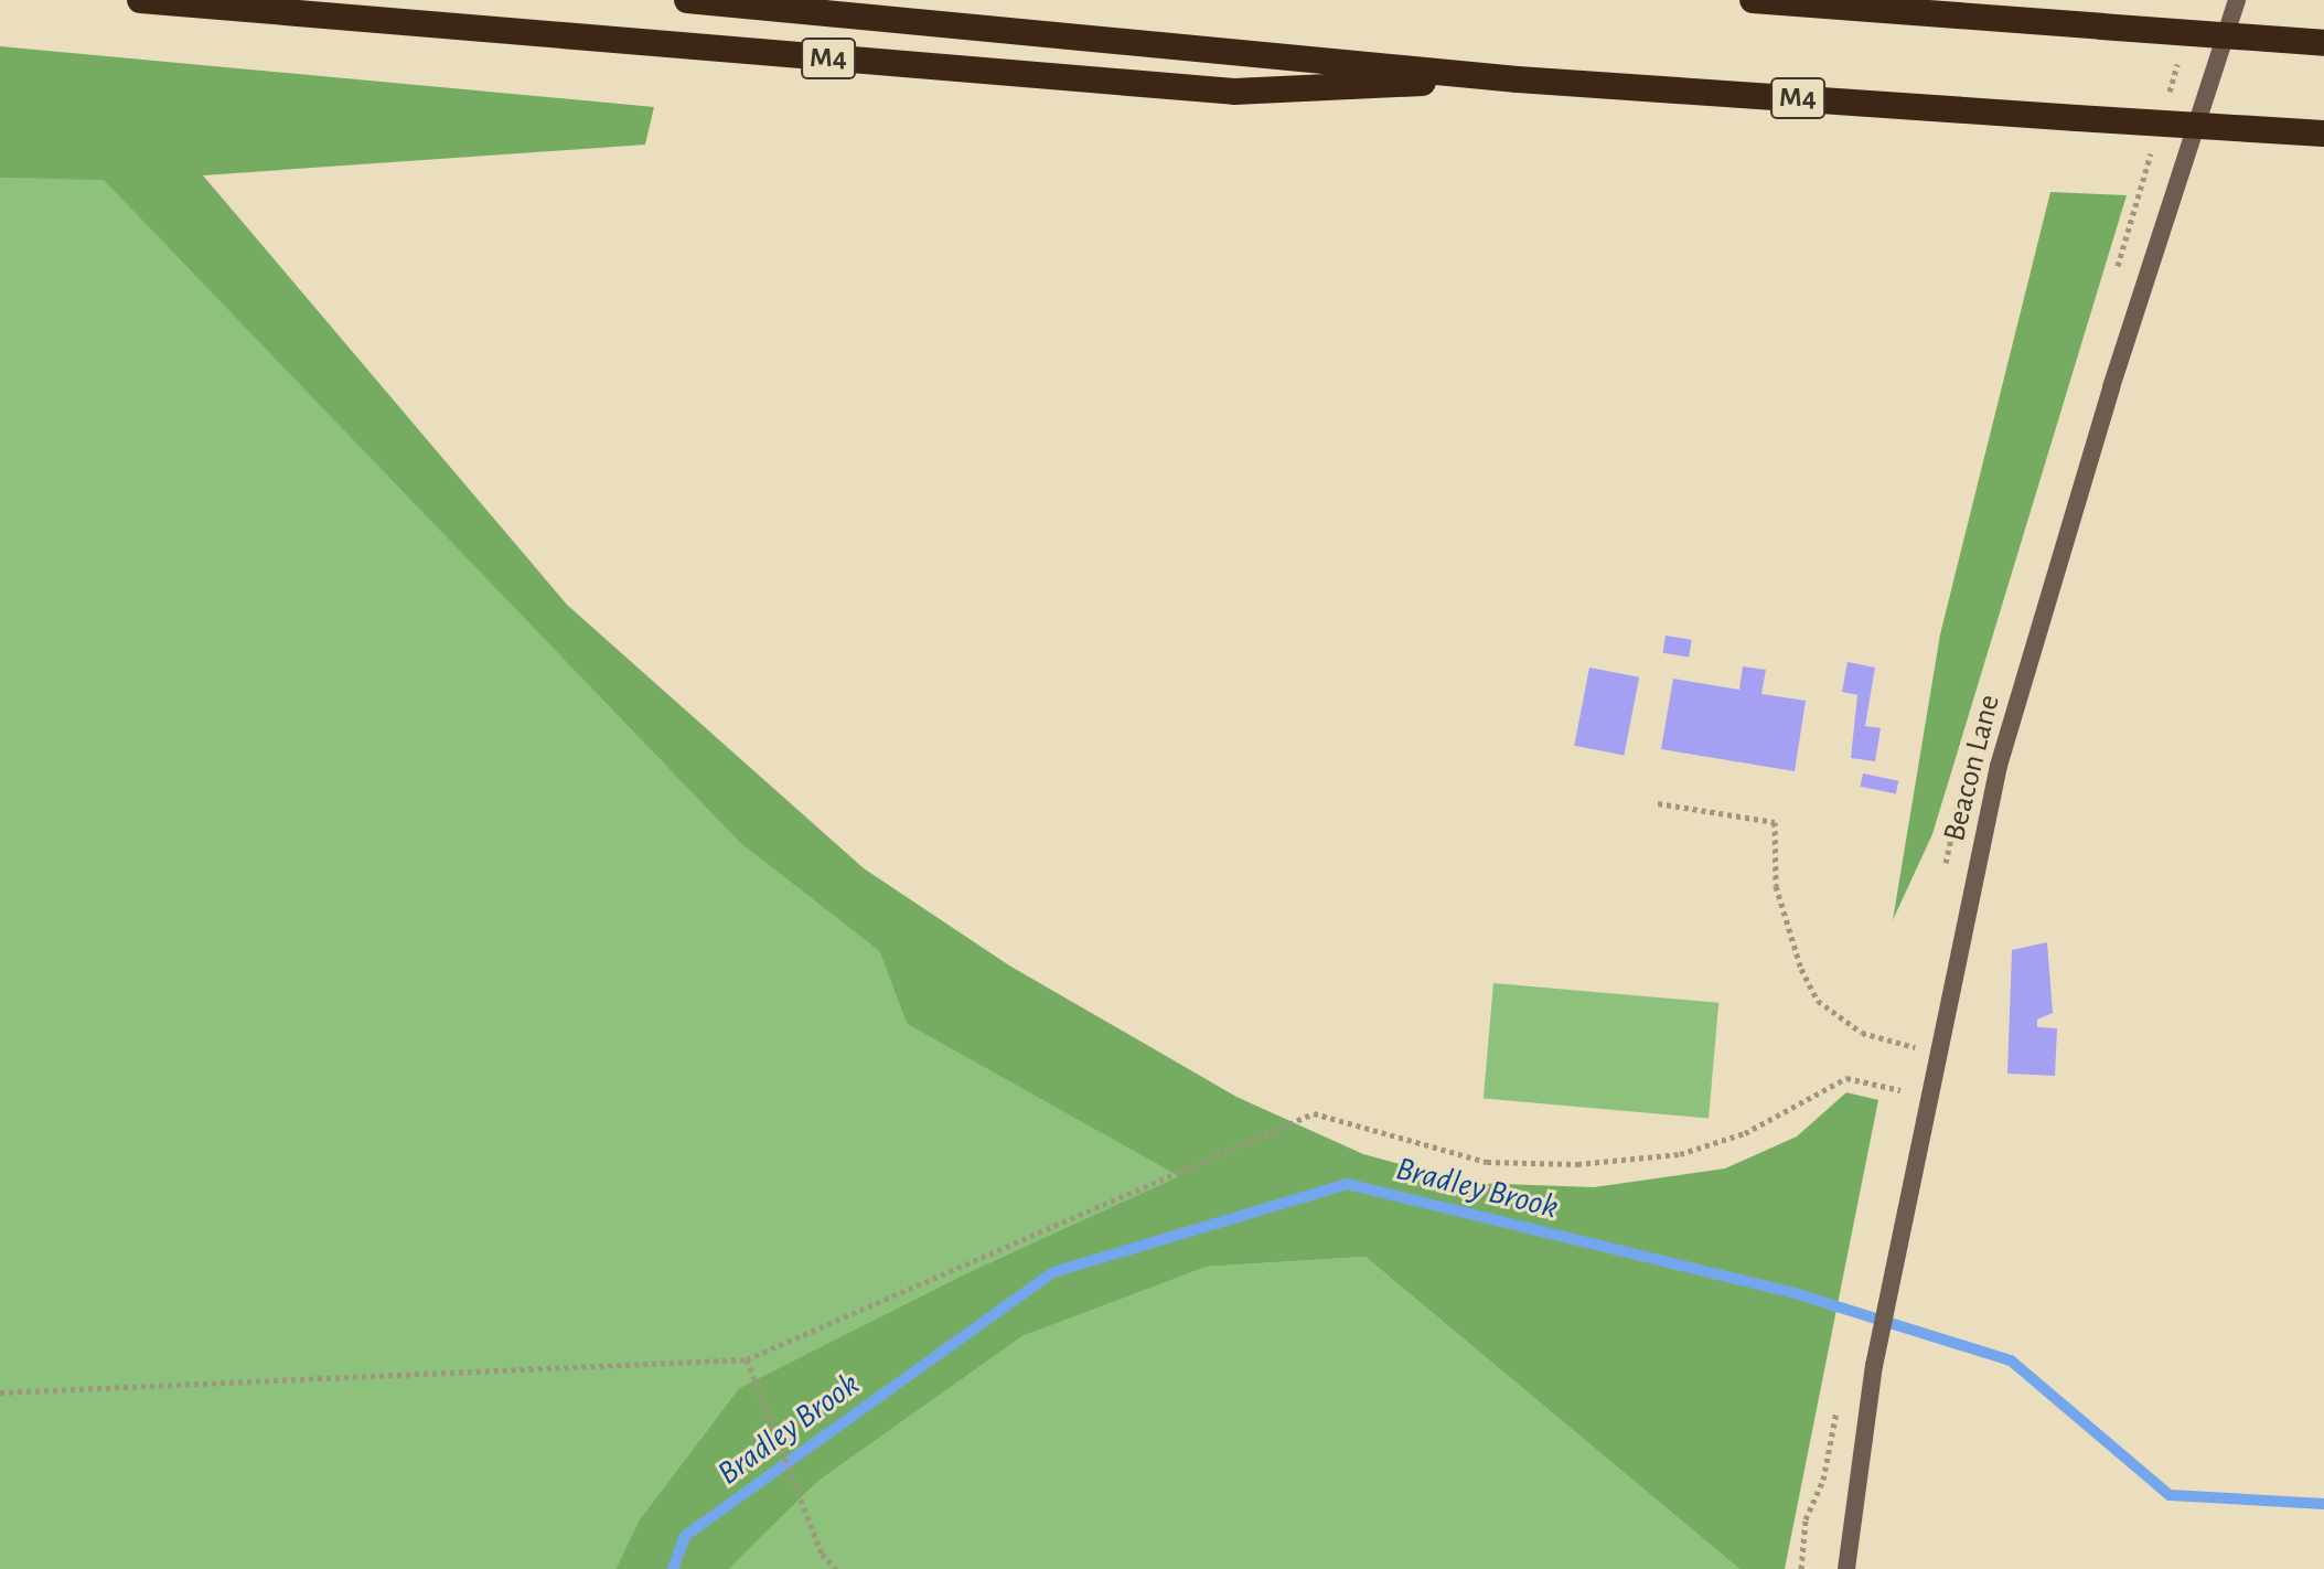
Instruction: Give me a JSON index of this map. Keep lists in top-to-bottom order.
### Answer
{
  "streets": {
    "highway": ["M4"],
    "main road": ["Beacon Lane"]
  },
  "water": ["Bradley Brook"]
}
